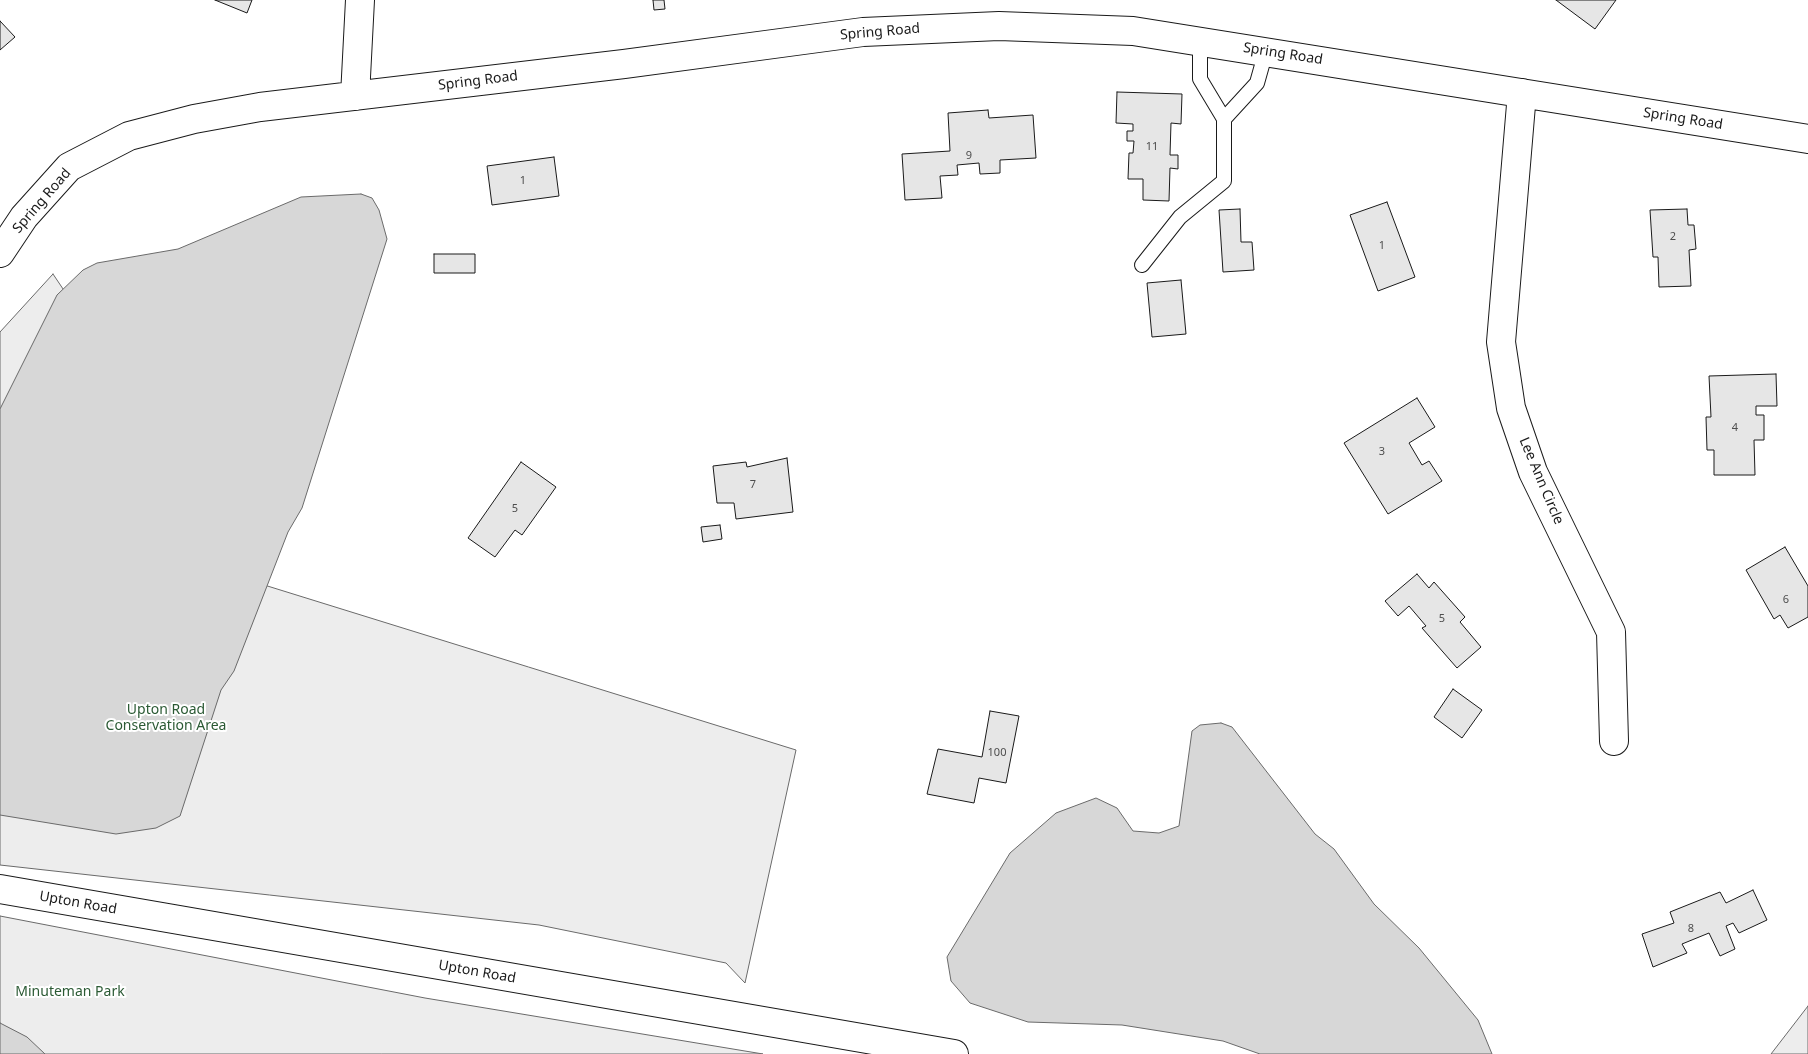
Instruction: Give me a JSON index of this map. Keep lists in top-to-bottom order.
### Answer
{
  "streets": {
    "street": ["Spring Road", "Lee Ann Circle", "Upton Road"]
  },
  "crossings": [
    ["Spring Road", "Lee Ann Circle"]
  ],
  "parks": ["Upton Road Conservation Area", "Minuteman Park"],
  "house_numbers": [
    "11",
    "9",
    "1",
    "2",
    "1",
    "4",
    "3",
    "7",
    "5",
    "6",
    "5",
    "100",
    "8"
  ]
}
